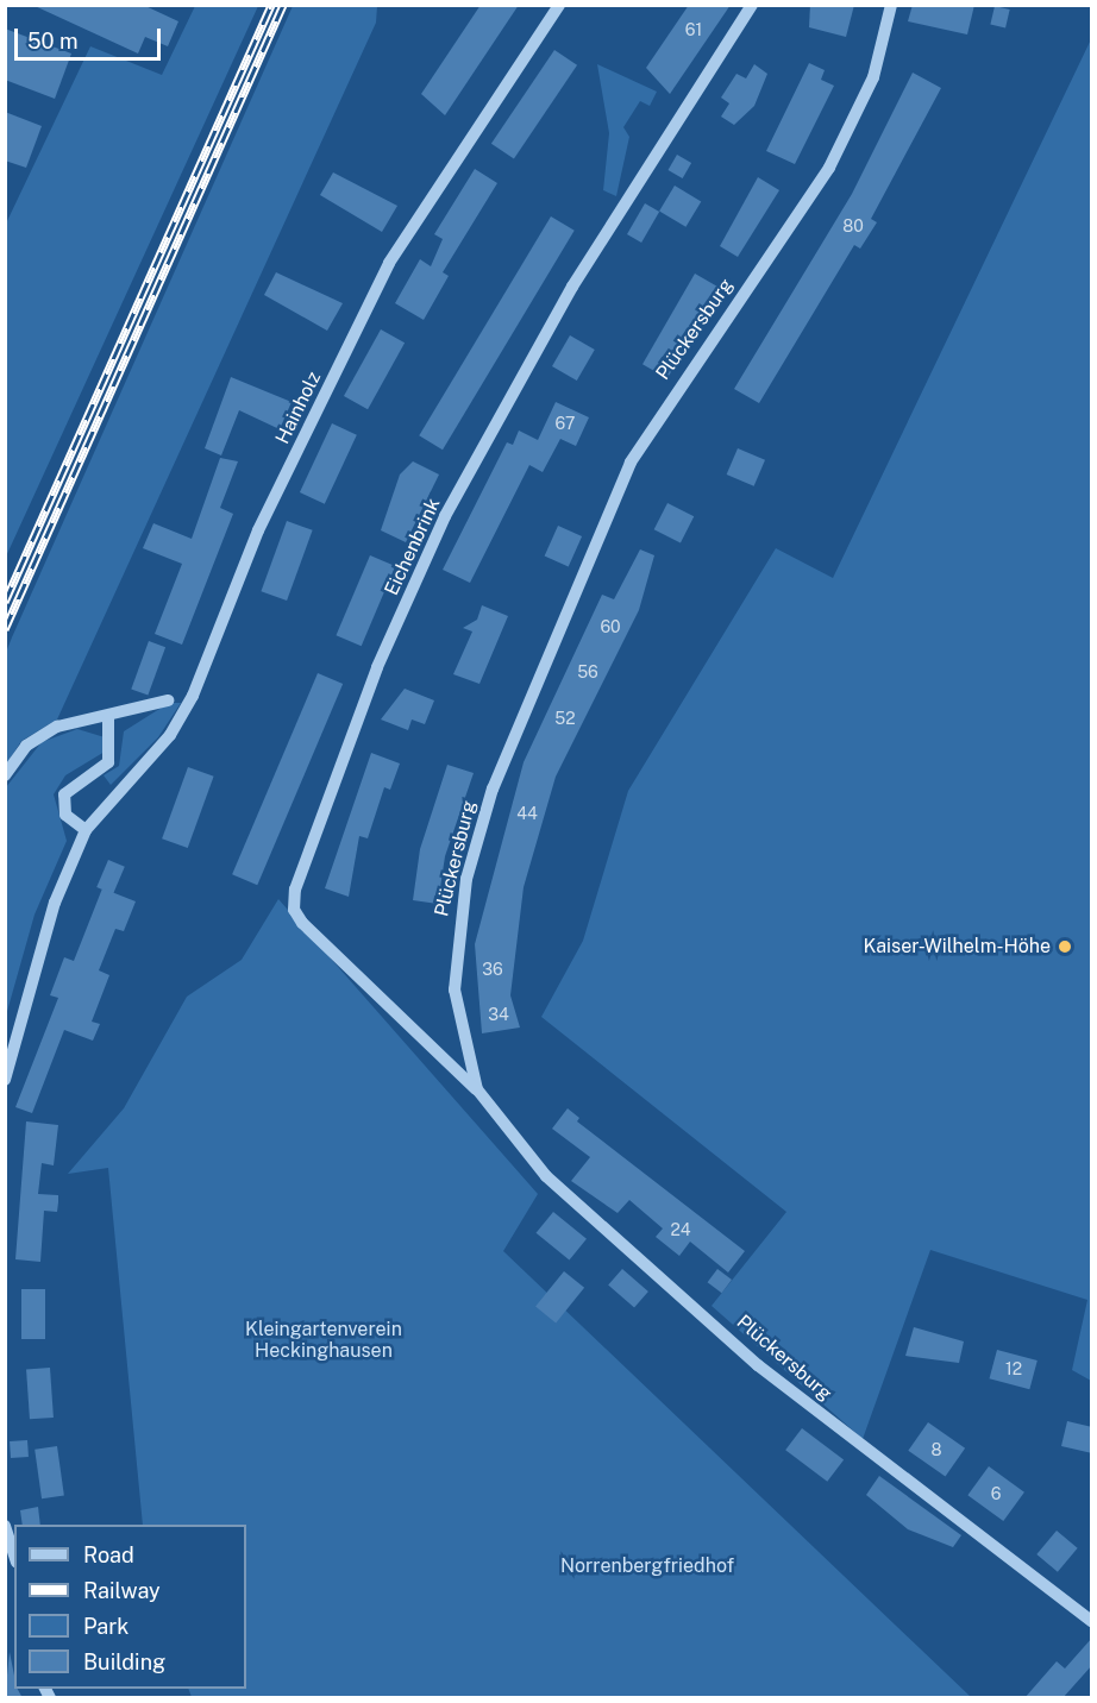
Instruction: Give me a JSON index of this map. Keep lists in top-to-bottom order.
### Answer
{
  "streets": {
    "street": ["Plückersburg", "Hainholz", "Eichenbrink"]
  },
  "crossings": [
    ["Plückersburg", "Eichenbrink"]
  ],
  "parks": ["Kleingartenverein Heckinghausen", "Norrenbergfriedhof"],
  "places": ["Kaiser-Wilhelm-Höhe"],
  "house_numbers": [
    "61",
    "80",
    "67",
    "60",
    "56",
    "52",
    "44",
    "36",
    "34",
    "24",
    "12",
    "8",
    "6"
  ],
  "legend": [
    "Road",
    "Railway",
    "Park",
    "Building"
  ],
  "scale_bar": "50 m"
}
